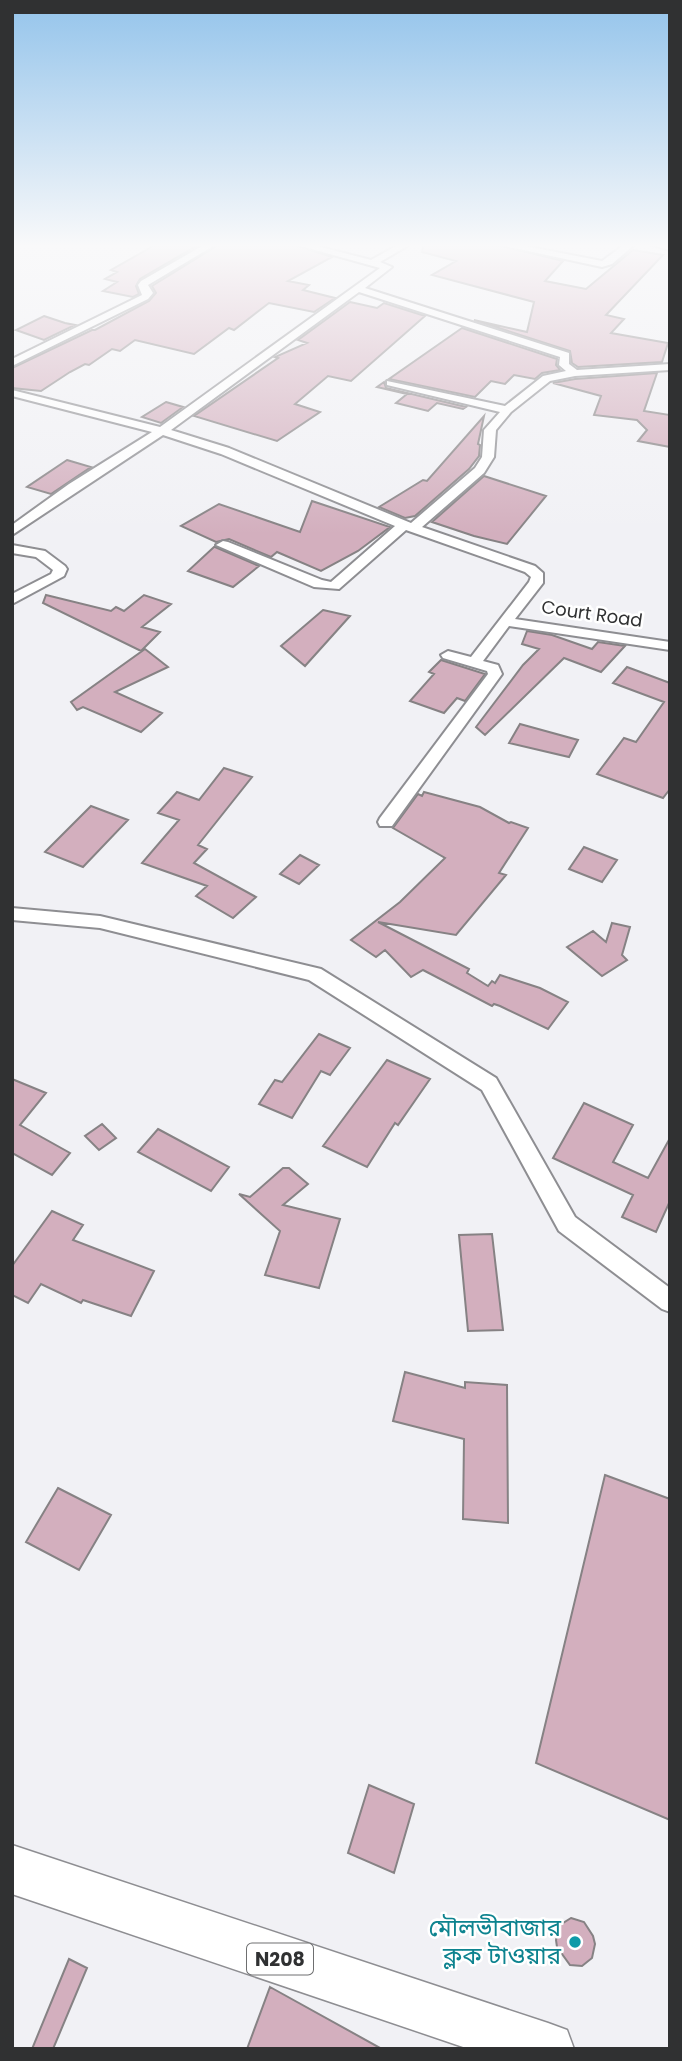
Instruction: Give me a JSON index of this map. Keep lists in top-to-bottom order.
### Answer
{
  "streets": {
    "highway": ["N208"],
    "street": ["Court Road"]
  },
  "places": ["মৌলভীবাজার ক্লক টাওয়ার"]
}
